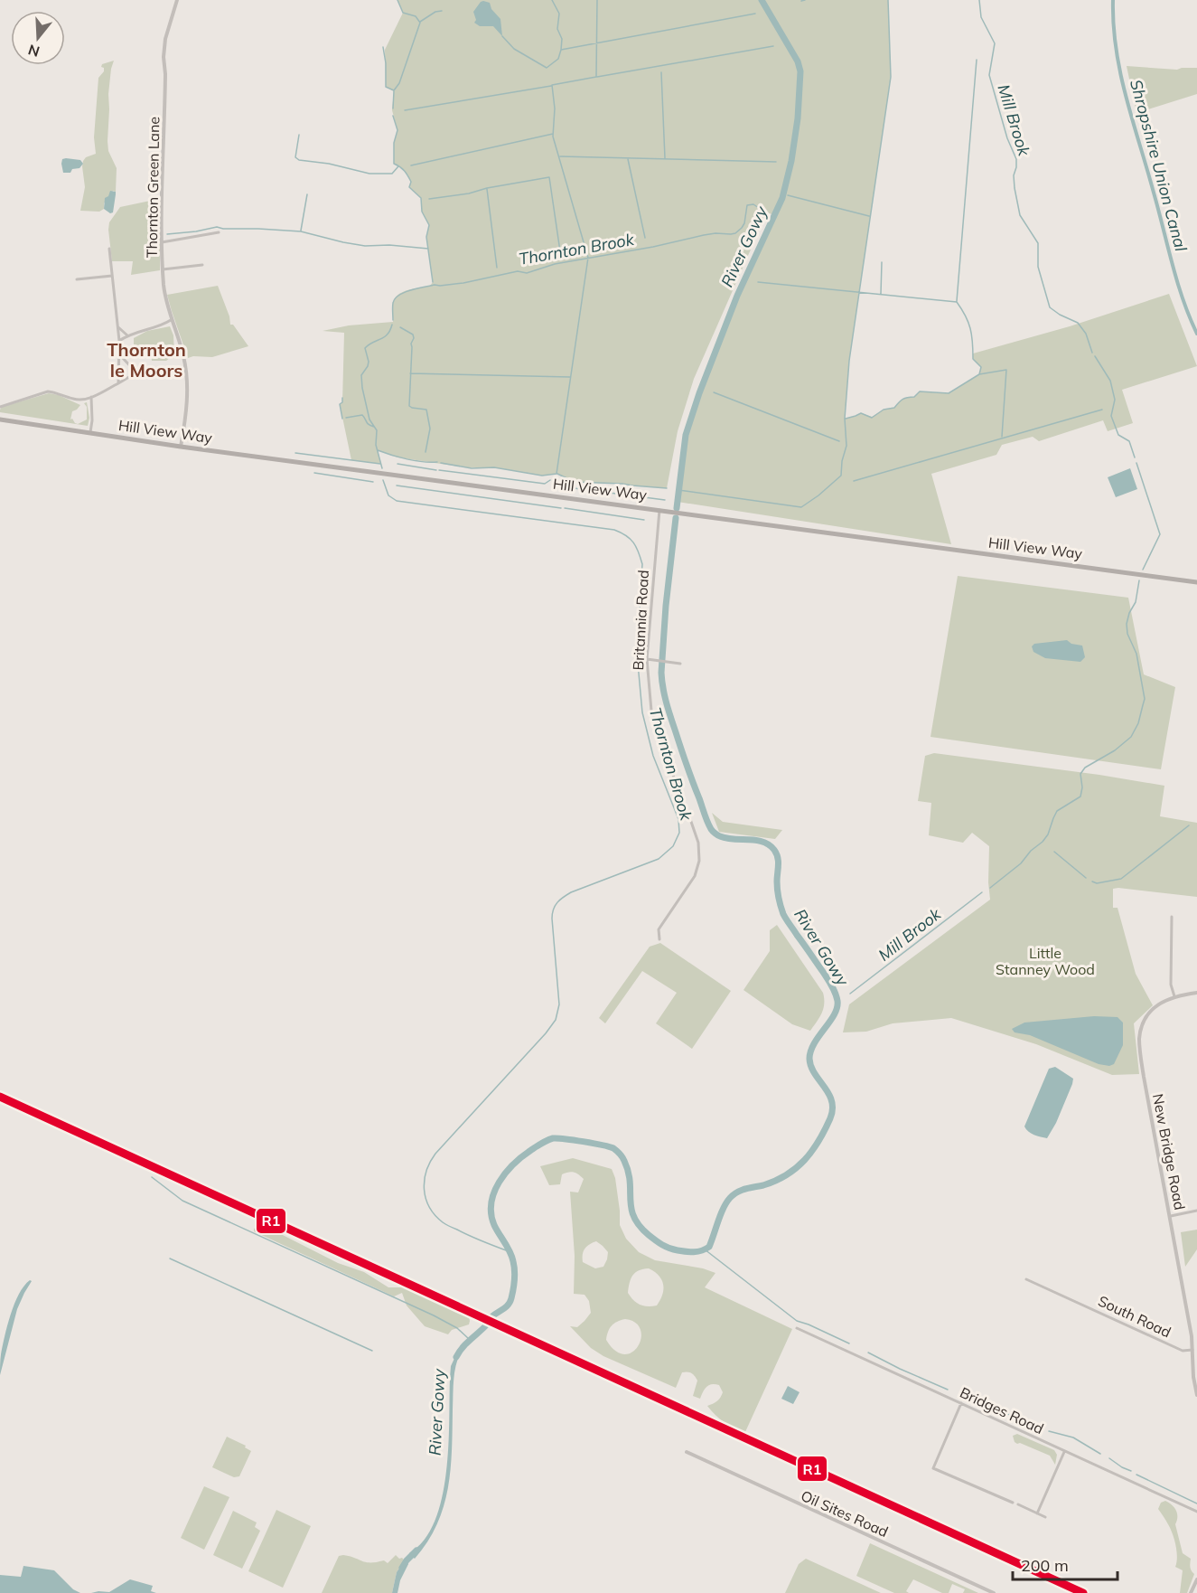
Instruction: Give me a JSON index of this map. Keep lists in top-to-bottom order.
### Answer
{
  "streets": {
    "main road": ["Hill View Way"],
    "street": [
      "Thornton Green Lane",
      "Britannia Road",
      "New Bridge Road",
      "South Road",
      "Bridges Road",
      "Oil Sites Road"
    ]
  },
  "crossings": [
    ["Thornton Green Lane", "Hill View Way"],
    ["Hill View Way", "Britannia Road"],
    ["New Bridge Road", "South Road"]
  ],
  "districts": ["Thornton le Moors"],
  "water": [
    "Mill Brook",
    "Shropshire Union Canal",
    "River Gowy",
    "Thornton Brook"
  ],
  "parks": ["Little Stanney Wood"],
  "lines": ["transit line R1"],
  "scale_bar": "200 m",
  "north": "bottom"
}
